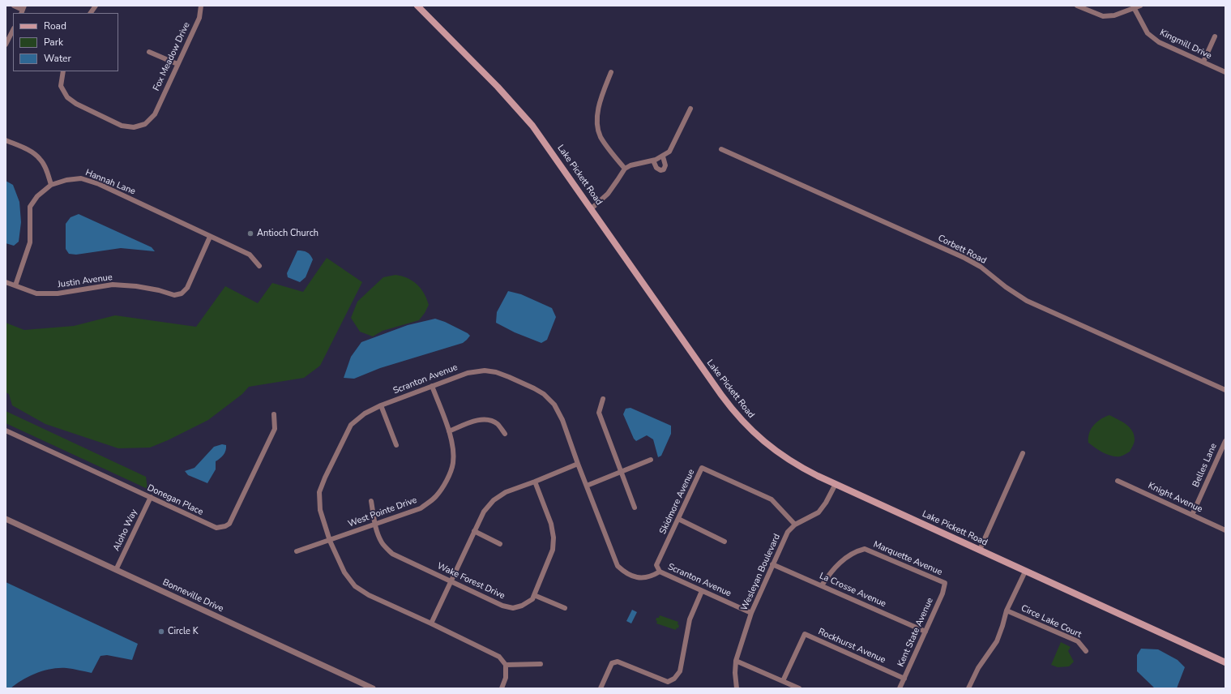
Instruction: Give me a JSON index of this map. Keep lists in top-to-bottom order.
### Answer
{
  "streets": {
    "main road": ["Lake Pickett Road"],
    "street": [
      "Kingmill Drive",
      "Fox Meadow Drive",
      "Hannah Lane",
      "Corbett Road",
      "Justin Avenue",
      "Scranton Avenue",
      "Belles Lane",
      "Knight Avenue",
      "Donegan Place",
      "Skidmore Avenue",
      "West Pointe Drive",
      "Aloho Way",
      "Marquette Avenue",
      "Wesleyan Boulevard",
      "Wake Forest Drive",
      "La Crosse Avenue",
      "Bonneville Drive",
      "Circe Lake Court",
      "Kent State Avenue",
      "Rockhurst Avenue"
    ]
  },
  "crossings": [
    ["Lake Pickett Road", "Wesleyan Boulevard"],
    ["Hannah Lane", "Justin Avenue"],
    ["Scranton Avenue", "Skidmore Avenue"],
    ["Scranton Avenue", "West Pointe Drive"],
    ["Scranton Avenue", "Wesleyan Boulevard"],
    ["Belles Lane", "Knight Avenue"],
    ["Donegan Place", "Aloho Way"],
    ["Skidmore Avenue", "Wesleyan Boulevard"],
    ["West Pointe Drive", "Wake Forest Drive"],
    ["Aloho Way", "Bonneville Drive"],
    ["Marquette Avenue", "La Crosse Avenue"],
    ["Marquette Avenue", "Kent State Avenue"],
    ["Wesleyan Boulevard", "La Crosse Avenue"],
    ["La Crosse Avenue", "Kent State Avenue"],
    ["Kent State Avenue", "Rockhurst Avenue"]
  ],
  "places": ["Antioch Church", "Circle K"],
  "legend": ["Road", "Park", "Water"]
}
